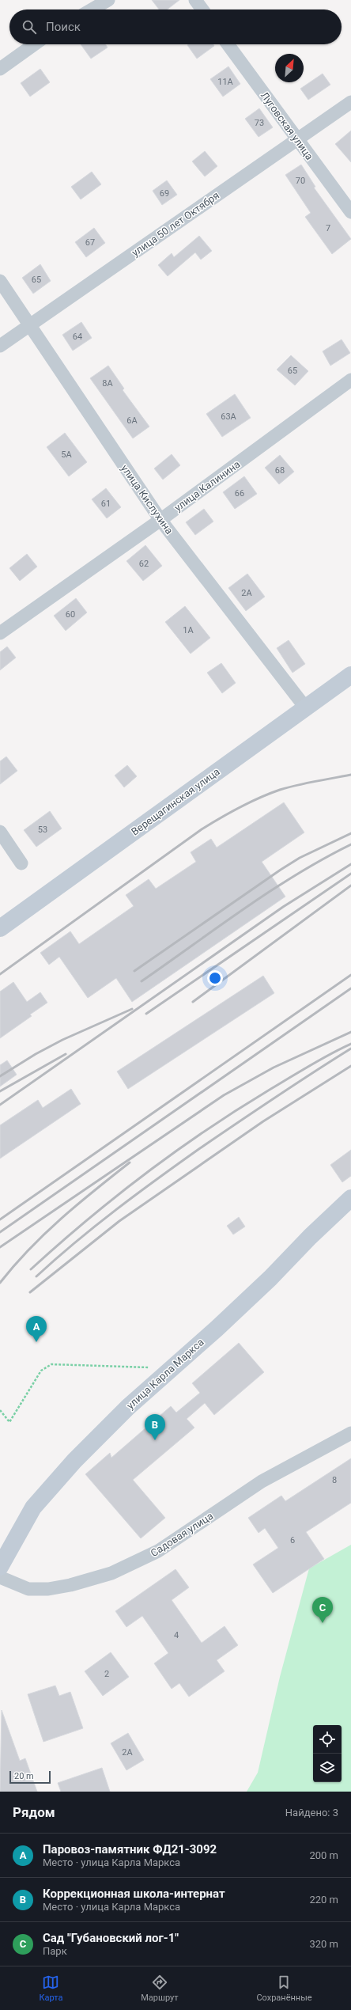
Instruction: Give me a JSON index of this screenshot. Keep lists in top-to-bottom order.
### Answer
{
  "streets": {
    "main road": ["Верещагинская улица", "улица Карла Маркса"],
    "street": [
      "Луговская улица",
      "улица 50 лет Октября",
      "улица Калинина",
      "улица Кислухина",
      "Садовая улица"
    ]
  },
  "crossings": [
    ["Луговская улица", "улица 50 лет Октября"],
    ["улица 50 лет Октября", "улица Кислухина"],
    ["улица Калинина", "улица Кислухина"],
    ["улица Кислухина", "Верещагинская улица"]
  ],
  "house_numbers": [
    "11А",
    "73",
    "70",
    "69",
    "7",
    "67",
    "65",
    "64",
    "65",
    "8А",
    "63А",
    "6А",
    "5А",
    "68",
    "66",
    "61",
    "62",
    "2А",
    "60",
    "1А",
    "53",
    "8",
    "6",
    "4",
    "2",
    "2А"
  ],
  "scale_bar": "20 m",
  "north": "top right",
  "page": {
    "search": "Поиск",
    "pins": ["A", "B", "C"],
    "scale": "20 m",
    "heading": ["Рядом", "Найдено: 3"],
    "list": [
      {
        "mark": "A",
        "name": "Паровоз-памятник ФД21-3092",
        "note": "Место · улица Карла Маркса",
        "value": "200 m"
      },
      {
        "mark": "B",
        "name": "Коррекционная школа-интернат",
        "note": "Место · улица Карла Маркса",
        "value": "220 m"
      },
      {
        "mark": "C",
        "name": "Сад \"Губановский лог-1\"",
        "note": "Парк",
        "value": "320 m"
      }
    ],
    "nav": ["Карта", "Маршрут", "Сохранённые"]
  }
}
